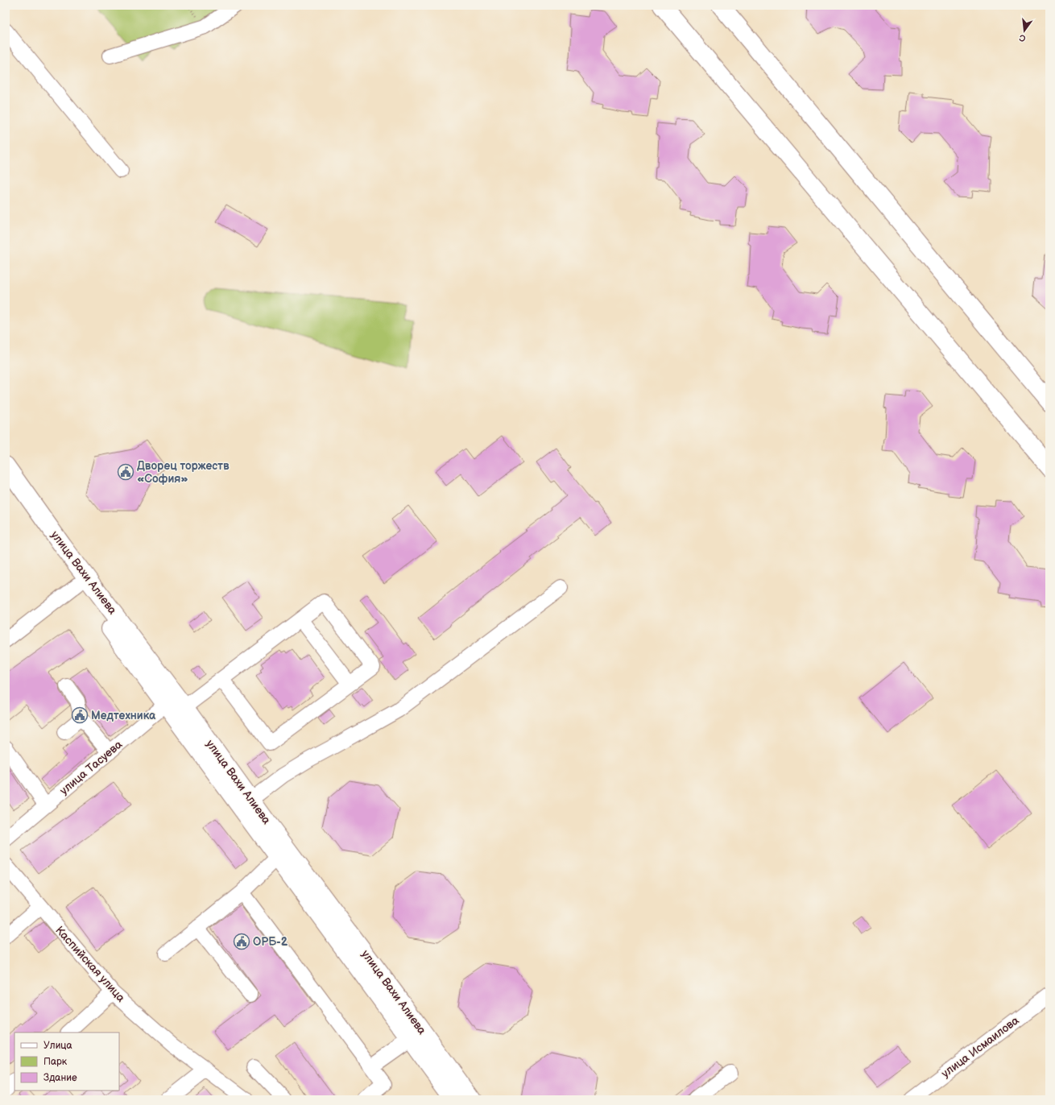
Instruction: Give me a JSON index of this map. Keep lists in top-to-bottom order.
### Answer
{
  "streets": {
    "main road": ["улица Вахи Алиева"],
    "street": ["улица Тасуева", "Каспийская улица", "улица Исмаилова"]
  },
  "crossings": [
    ["улица Вахи Алиева", "улица Тасуева"]
  ],
  "places": {
    "public building": ["Дворец торжеств «София»", "Медтехника", "ОРБ-2"]
  },
  "legend": ["Улица", "Парк", "Здание"],
  "north": "bottom"
}
